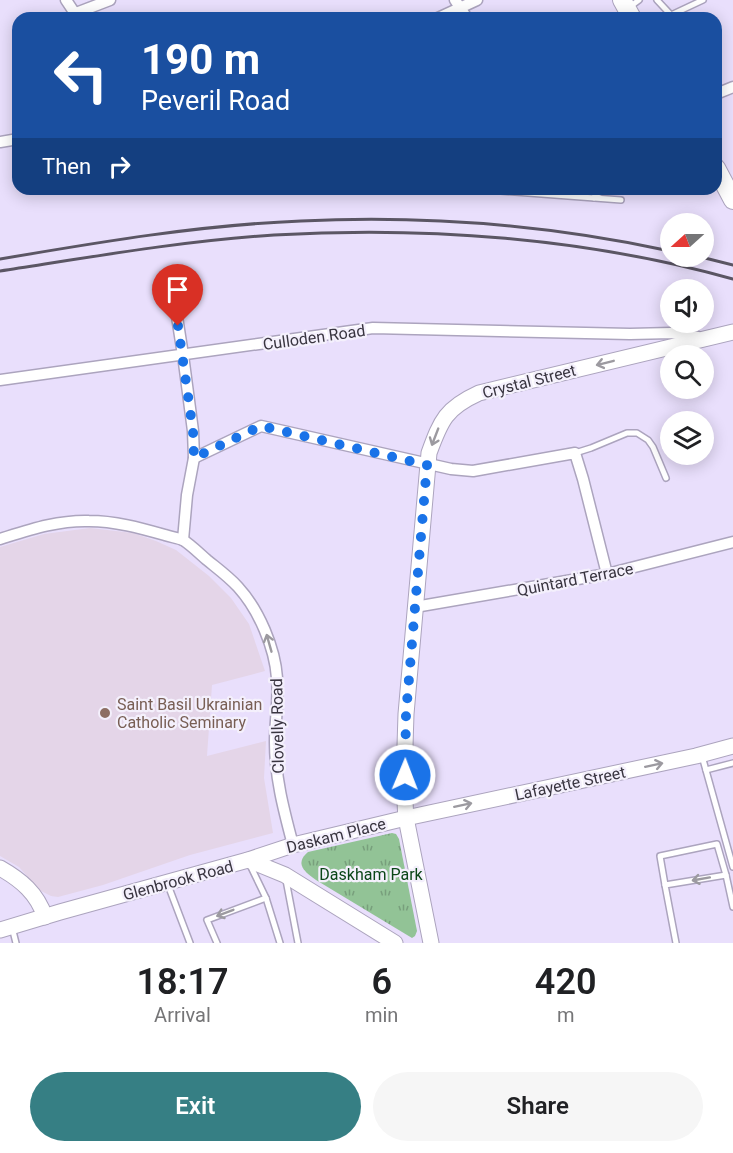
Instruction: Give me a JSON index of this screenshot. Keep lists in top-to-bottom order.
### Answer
{
  "streets": {
    "street": [
      "Culloden Road",
      "Crystal Street",
      "Quintard Terrace",
      "Clovelly Road",
      "Lafayette Street",
      "Daskam Place",
      "Glenbrook Road"
    ]
  },
  "crossings": [
    ["Culloden Road", "Crystal Street"],
    ["Crystal Street", "Quintard Terrace"],
    ["Crystal Street", "Lafayette Street"],
    ["Crystal Street", "Daskam Place"],
    ["Clovelly Road", "Daskam Place"],
    ["Lafayette Street", "Daskam Place"],
    ["Daskam Place", "Glenbrook Road"]
  ],
  "one_way": ["Clovelly Road", "Lafayette Street"],
  "parks": ["Daskham Park"],
  "places": ["Saint Basil Ukrainian Catholic Seminary"],
  "north": "left",
  "page": {
    "turn": ["190 m", "Peveril Road"],
    "then": "Then",
    "eta": [
      "18:17",
      "Arrival",
      "6",
      "min",
      "420",
      "m"
    ],
    "buttons": ["Exit", "Share"]
  }
}
